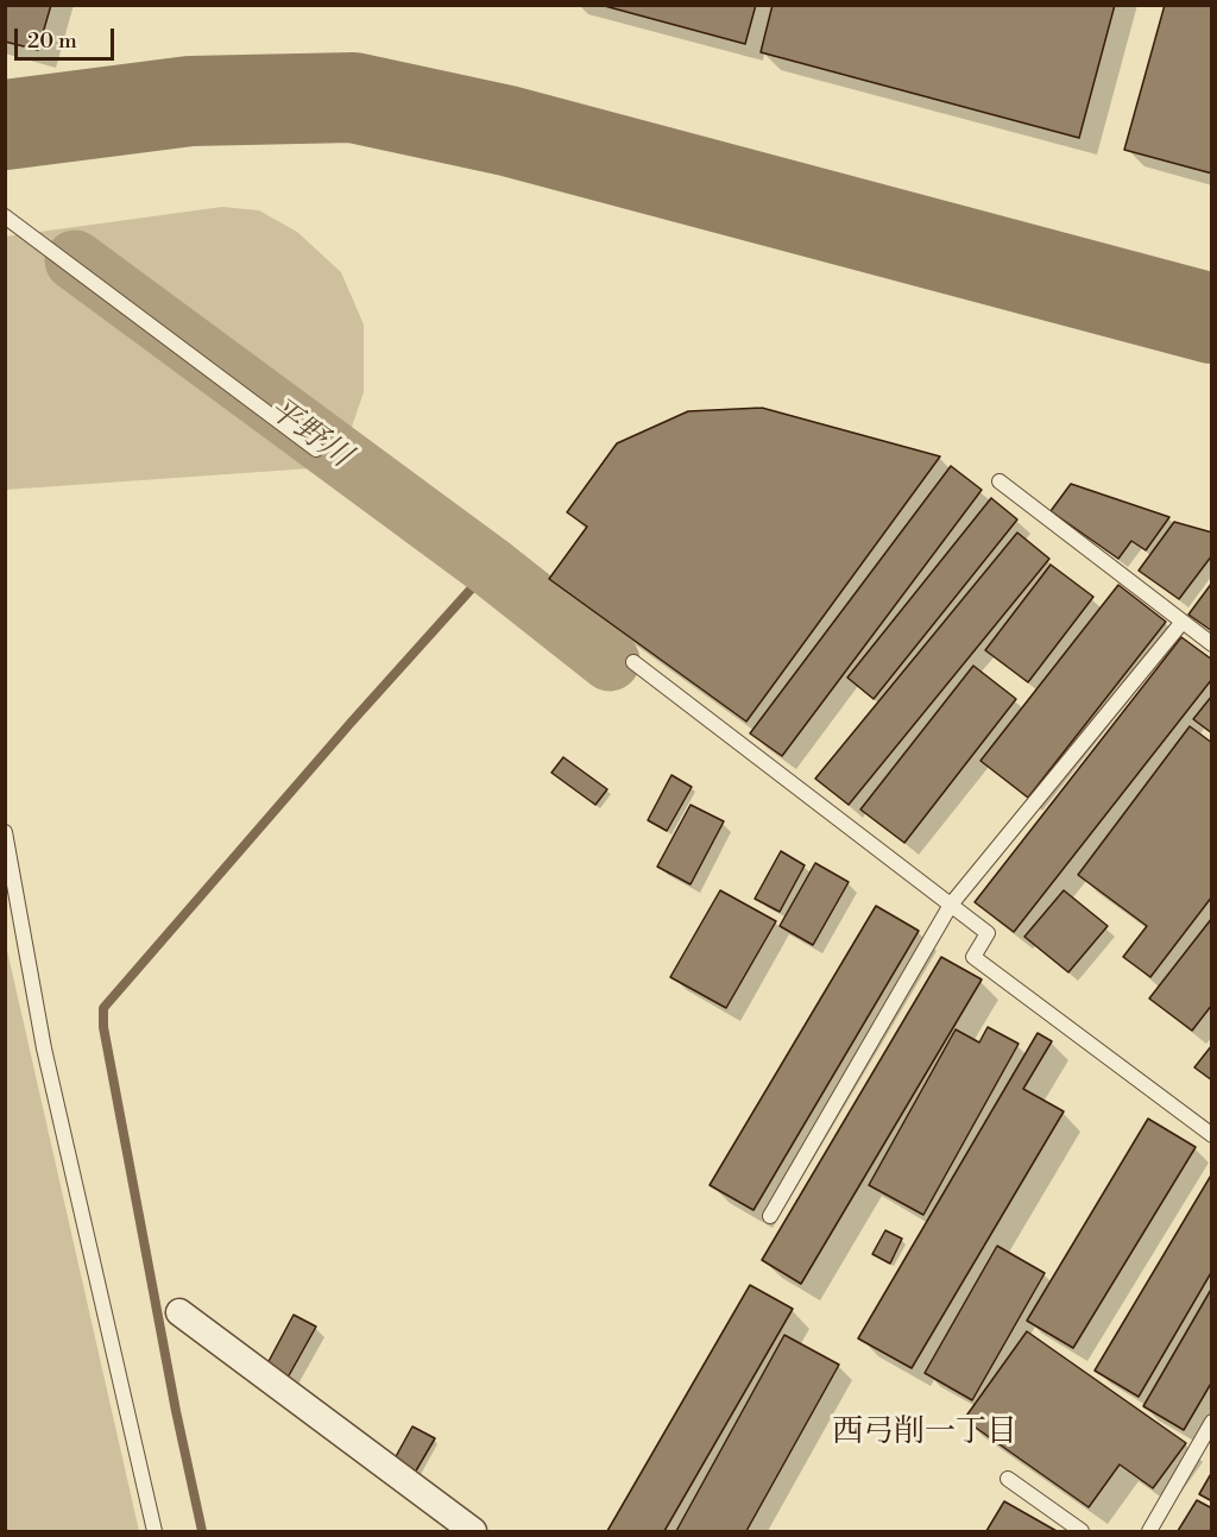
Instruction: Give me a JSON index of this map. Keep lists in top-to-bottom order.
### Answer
{
  "districts": ["西弓削一丁目"],
  "water": ["平野川"],
  "scale_bar": "20 m"
}
